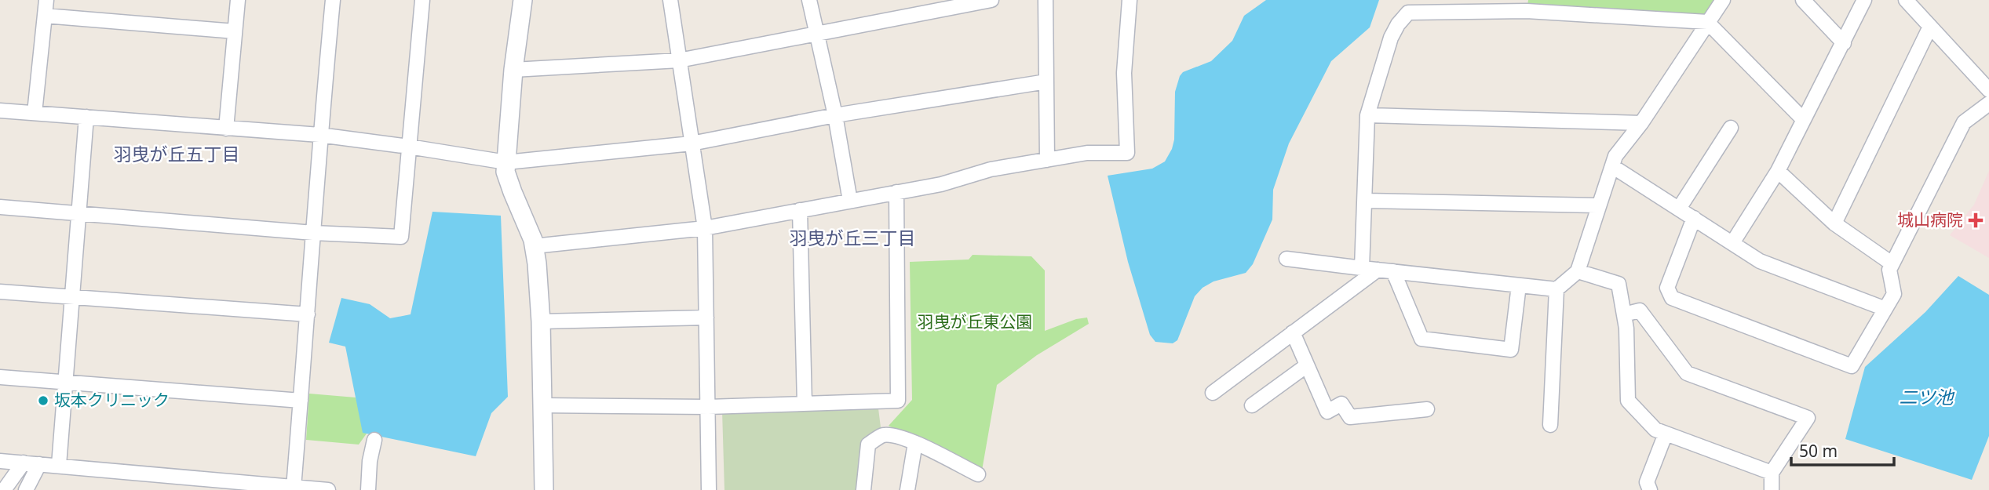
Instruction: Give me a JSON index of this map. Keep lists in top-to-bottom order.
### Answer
{
  "districts": ["羽曳が丘五丁目", "羽曳が丘三丁目"],
  "water": ["二ツ池"],
  "parks": ["羽曳が丘東公園"],
  "places": {
    "health": ["城山病院"],
    "other": ["坂本クリニック"]
  },
  "scale_bar": "50 m"
}
